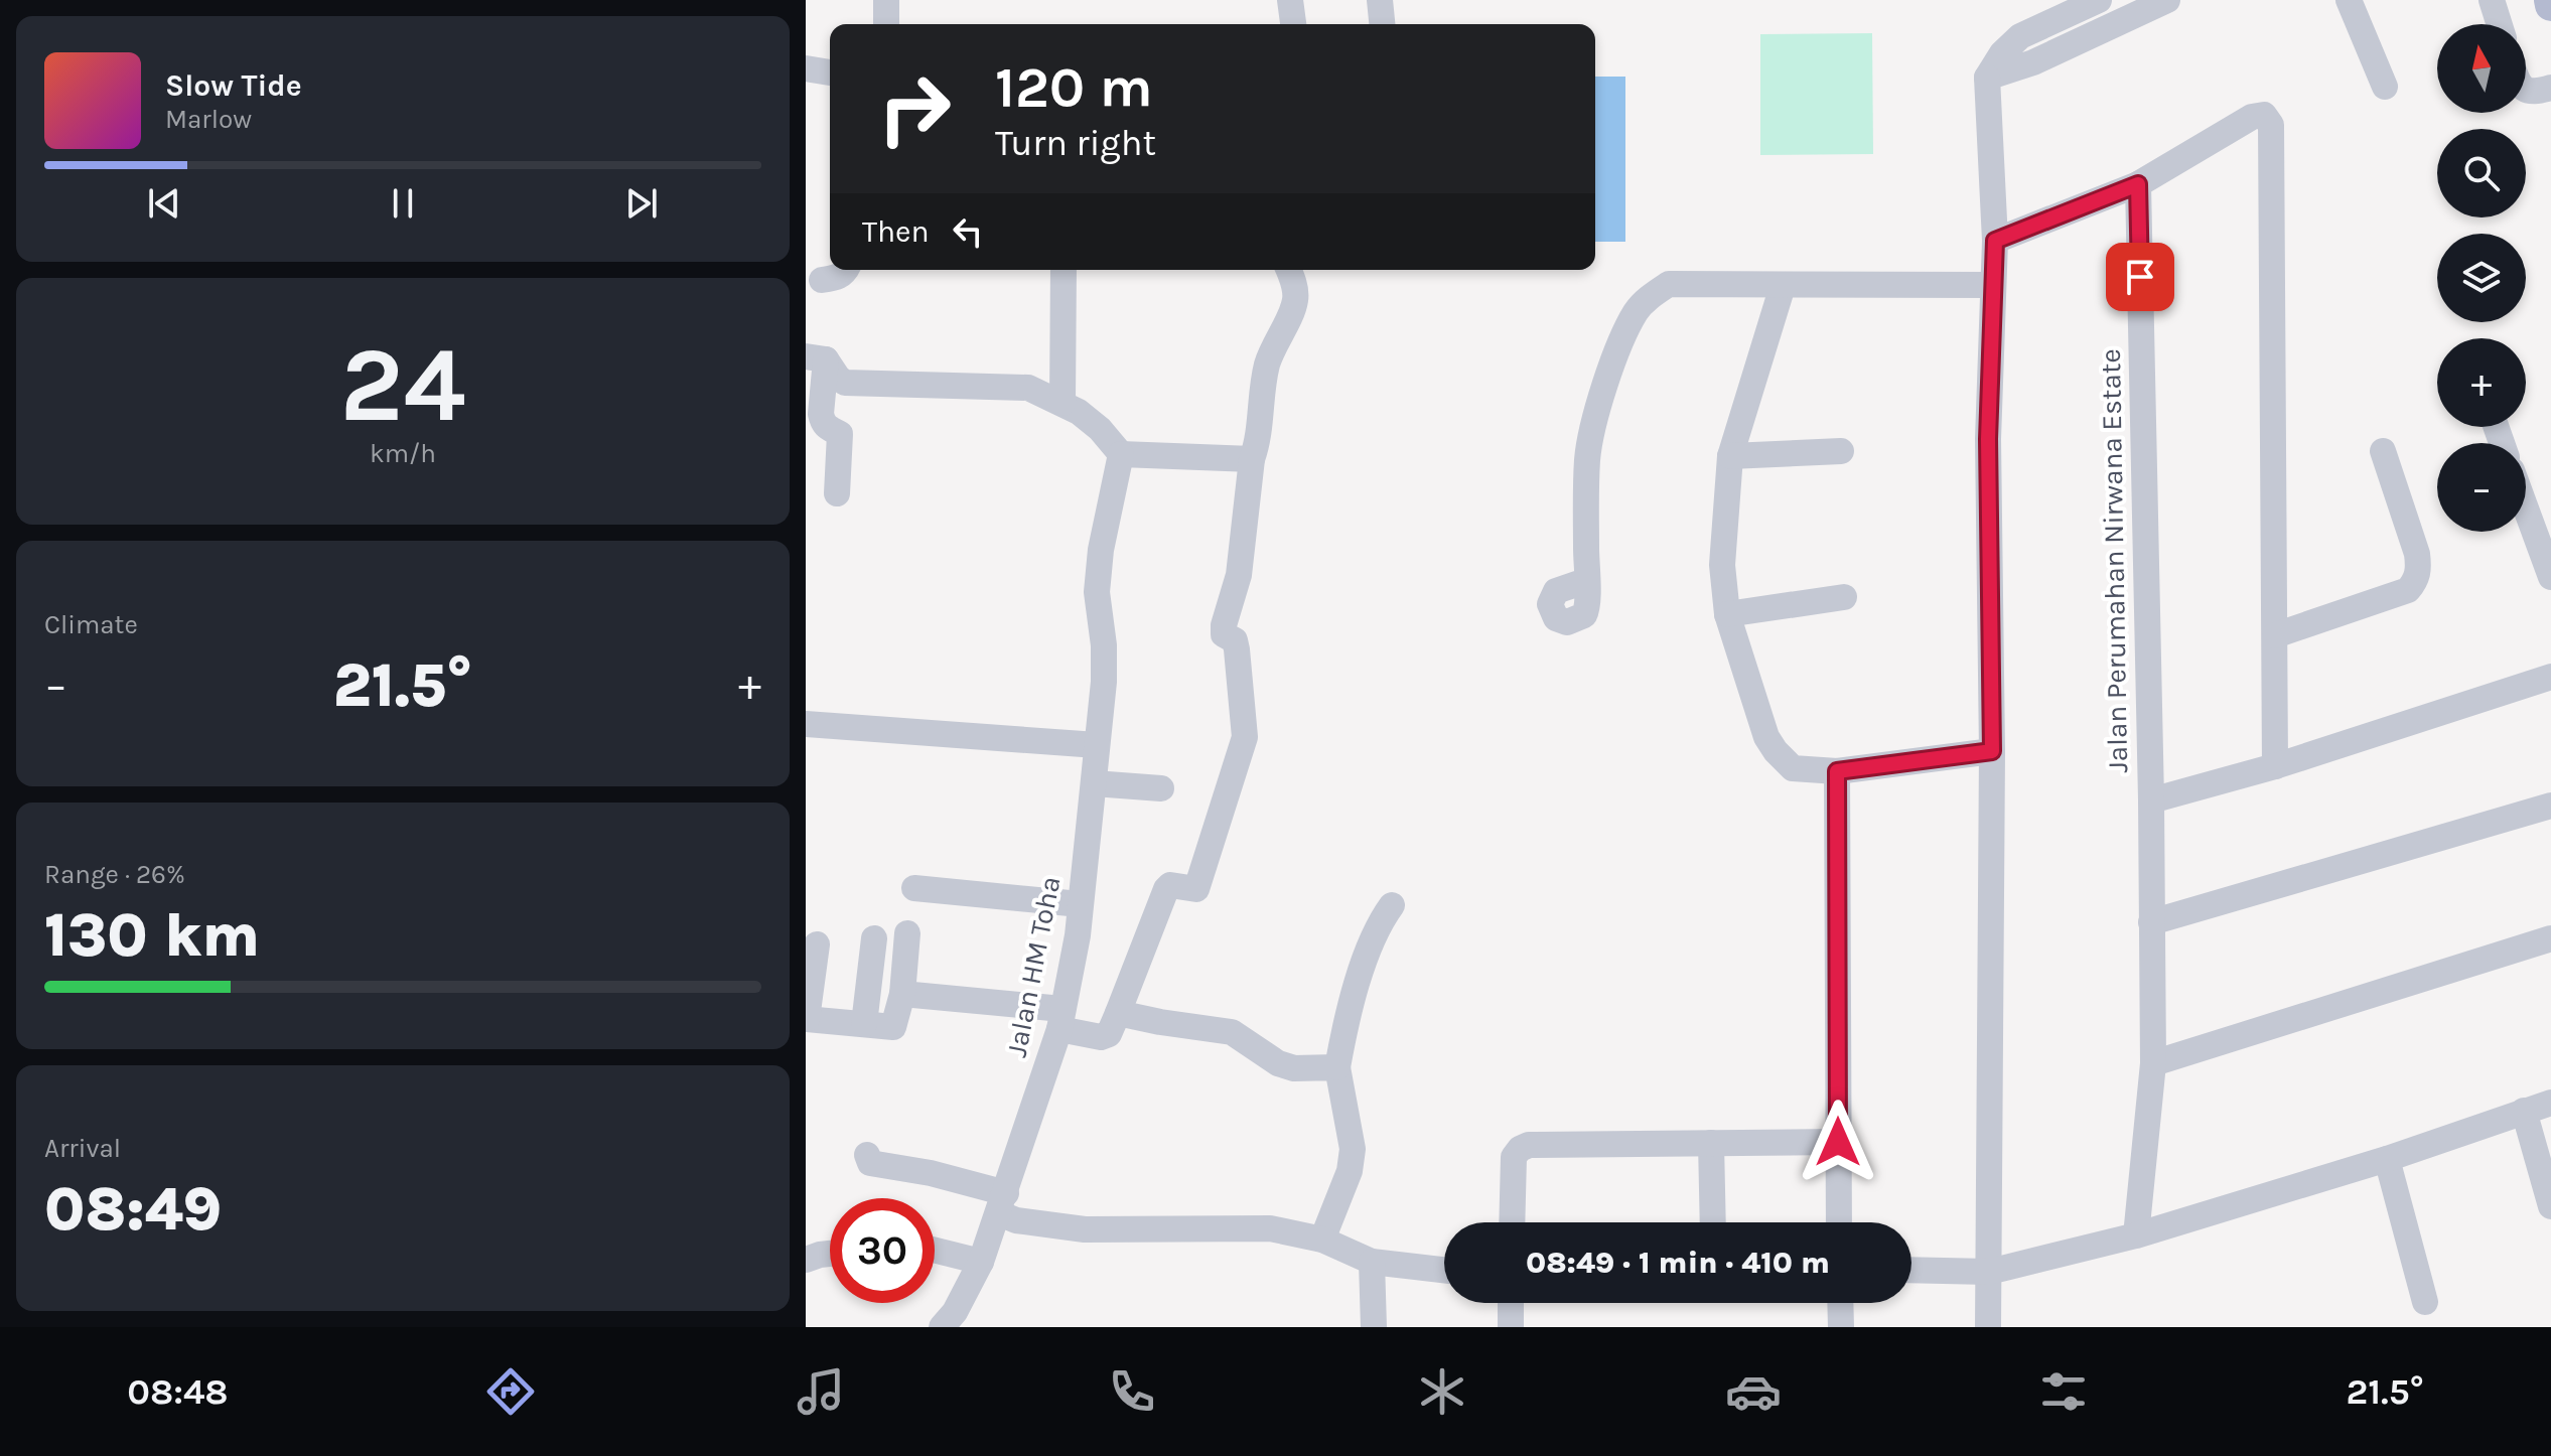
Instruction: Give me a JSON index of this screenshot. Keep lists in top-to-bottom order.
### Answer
{
  "streets": {
    "street": ["Jalan Perumahan Nirwana Estate", "Jalan HM Toha"]
  },
  "north": "top",
  "page": {
    "map_buttons": ["+", "−"],
    "turn": ["120 m", "Turn right"],
    "song": ["Slow Tide", "Marlow"],
    "then": "Then",
    "tile": [
      ["24", "km/h"],
      "Climate",
      ["Range · 26%", "130 km"],
      ["Arrival", "08:49"]
    ],
    "heat": ["−", "21.5°", "+"],
    "limit": "30",
    "trip": "08:49 · 1 min · 410 m",
    "tabs": ["08:48", "21.5°"]
  }
}
